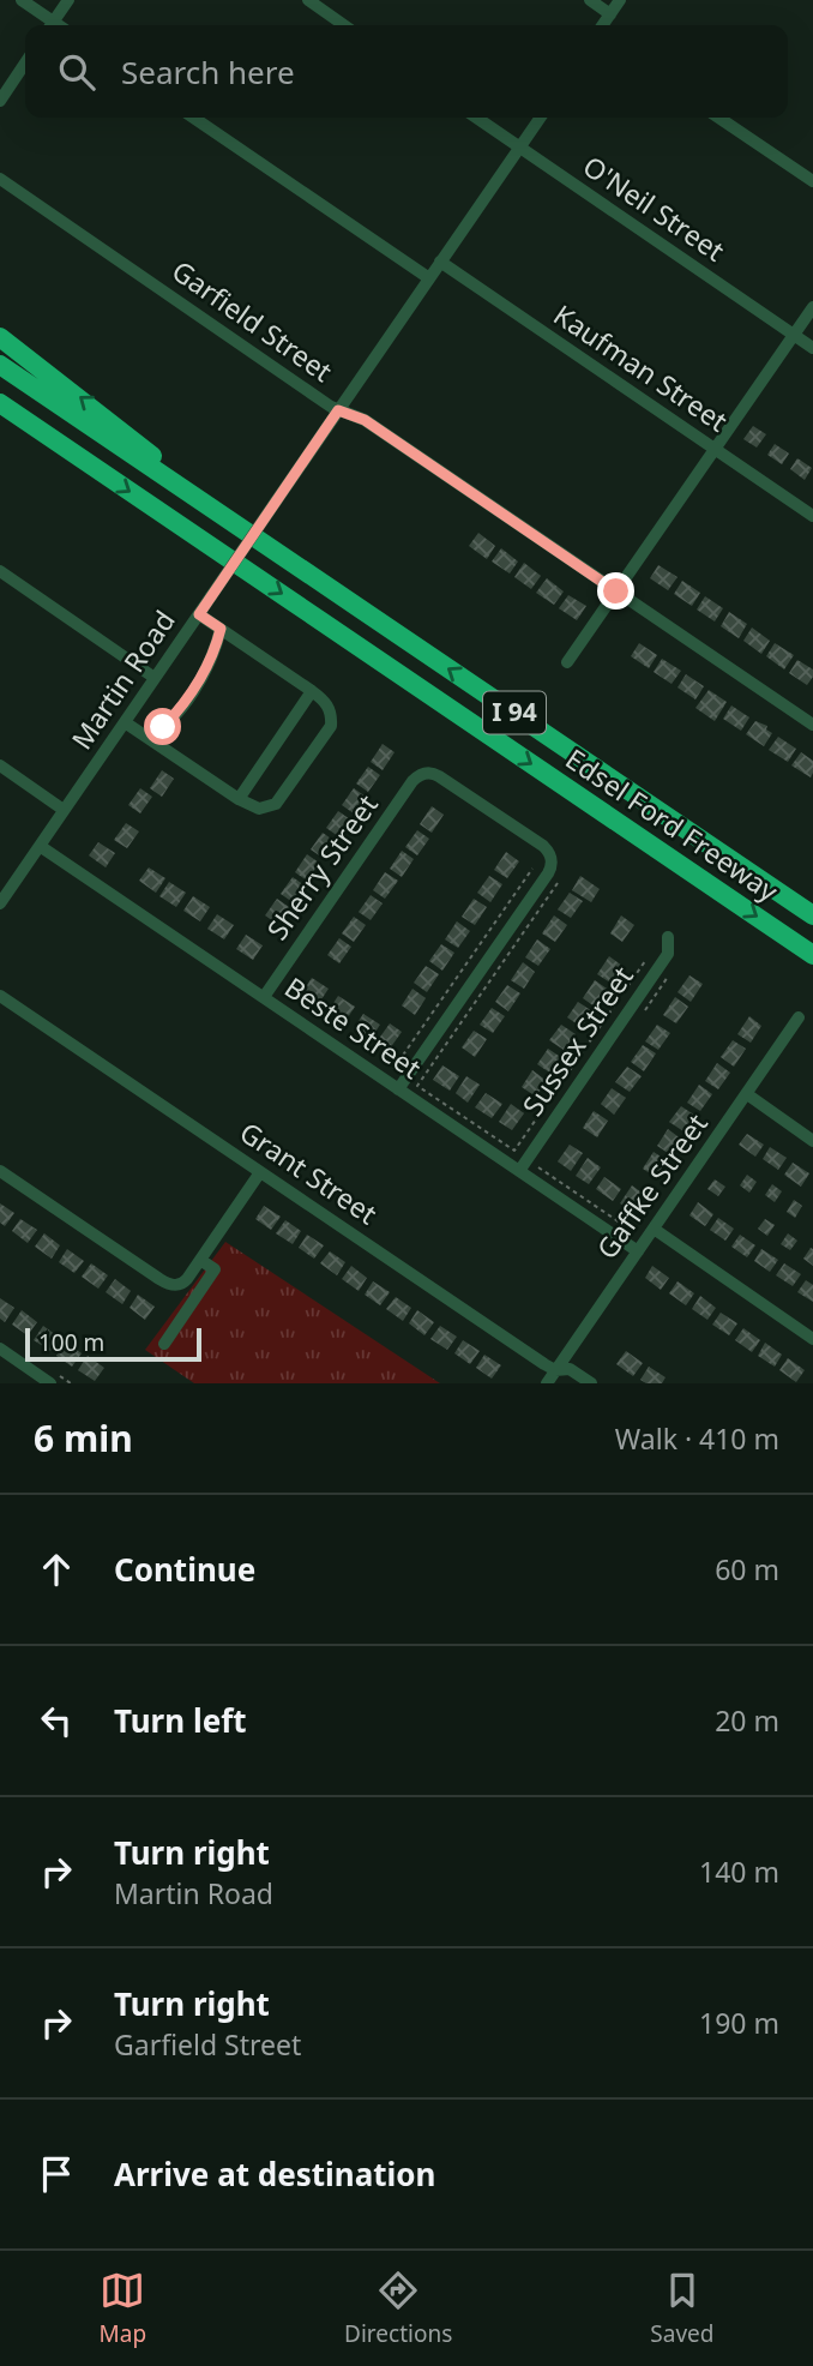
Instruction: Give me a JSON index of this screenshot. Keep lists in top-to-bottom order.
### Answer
{
  "streets": {
    "highway": ["I 94", "Edsel Ford Freeway"],
    "street": [
      "O'Neil Street",
      "Garfield Street",
      "Kaufman Street",
      "Martin Road",
      "Sherry Street",
      "Beste Street",
      "Sussex Street",
      "Grant Street",
      "Gaffke Street"
    ]
  },
  "crossings": [
    ["O'Neil Street", "Martin Road"],
    ["Garfield Street", "Martin Road"],
    ["Kaufman Street", "Martin Road"],
    ["Martin Road", "Beste Street"],
    ["Sherry Street", "Beste Street"],
    ["Beste Street", "Sussex Street"],
    ["Beste Street", "Gaffke Street"],
    ["Grant Street", "Gaffke Street"]
  ],
  "scale_bar": "100 m",
  "page": {
    "search": "Search here",
    "scale": "100 m",
    "heading": ["6 min", "Walk · 410 m"],
    "list": [
      ["Continue", "60 m"],
      ["Turn left", "20 m"],
      ["Turn right", "Martin Road", "140 m"],
      ["Turn right", "Garfield Street", "190 m"],
      "Arrive at destination"
    ],
    "nav": ["Map", "Directions", "Saved"]
  }
}
